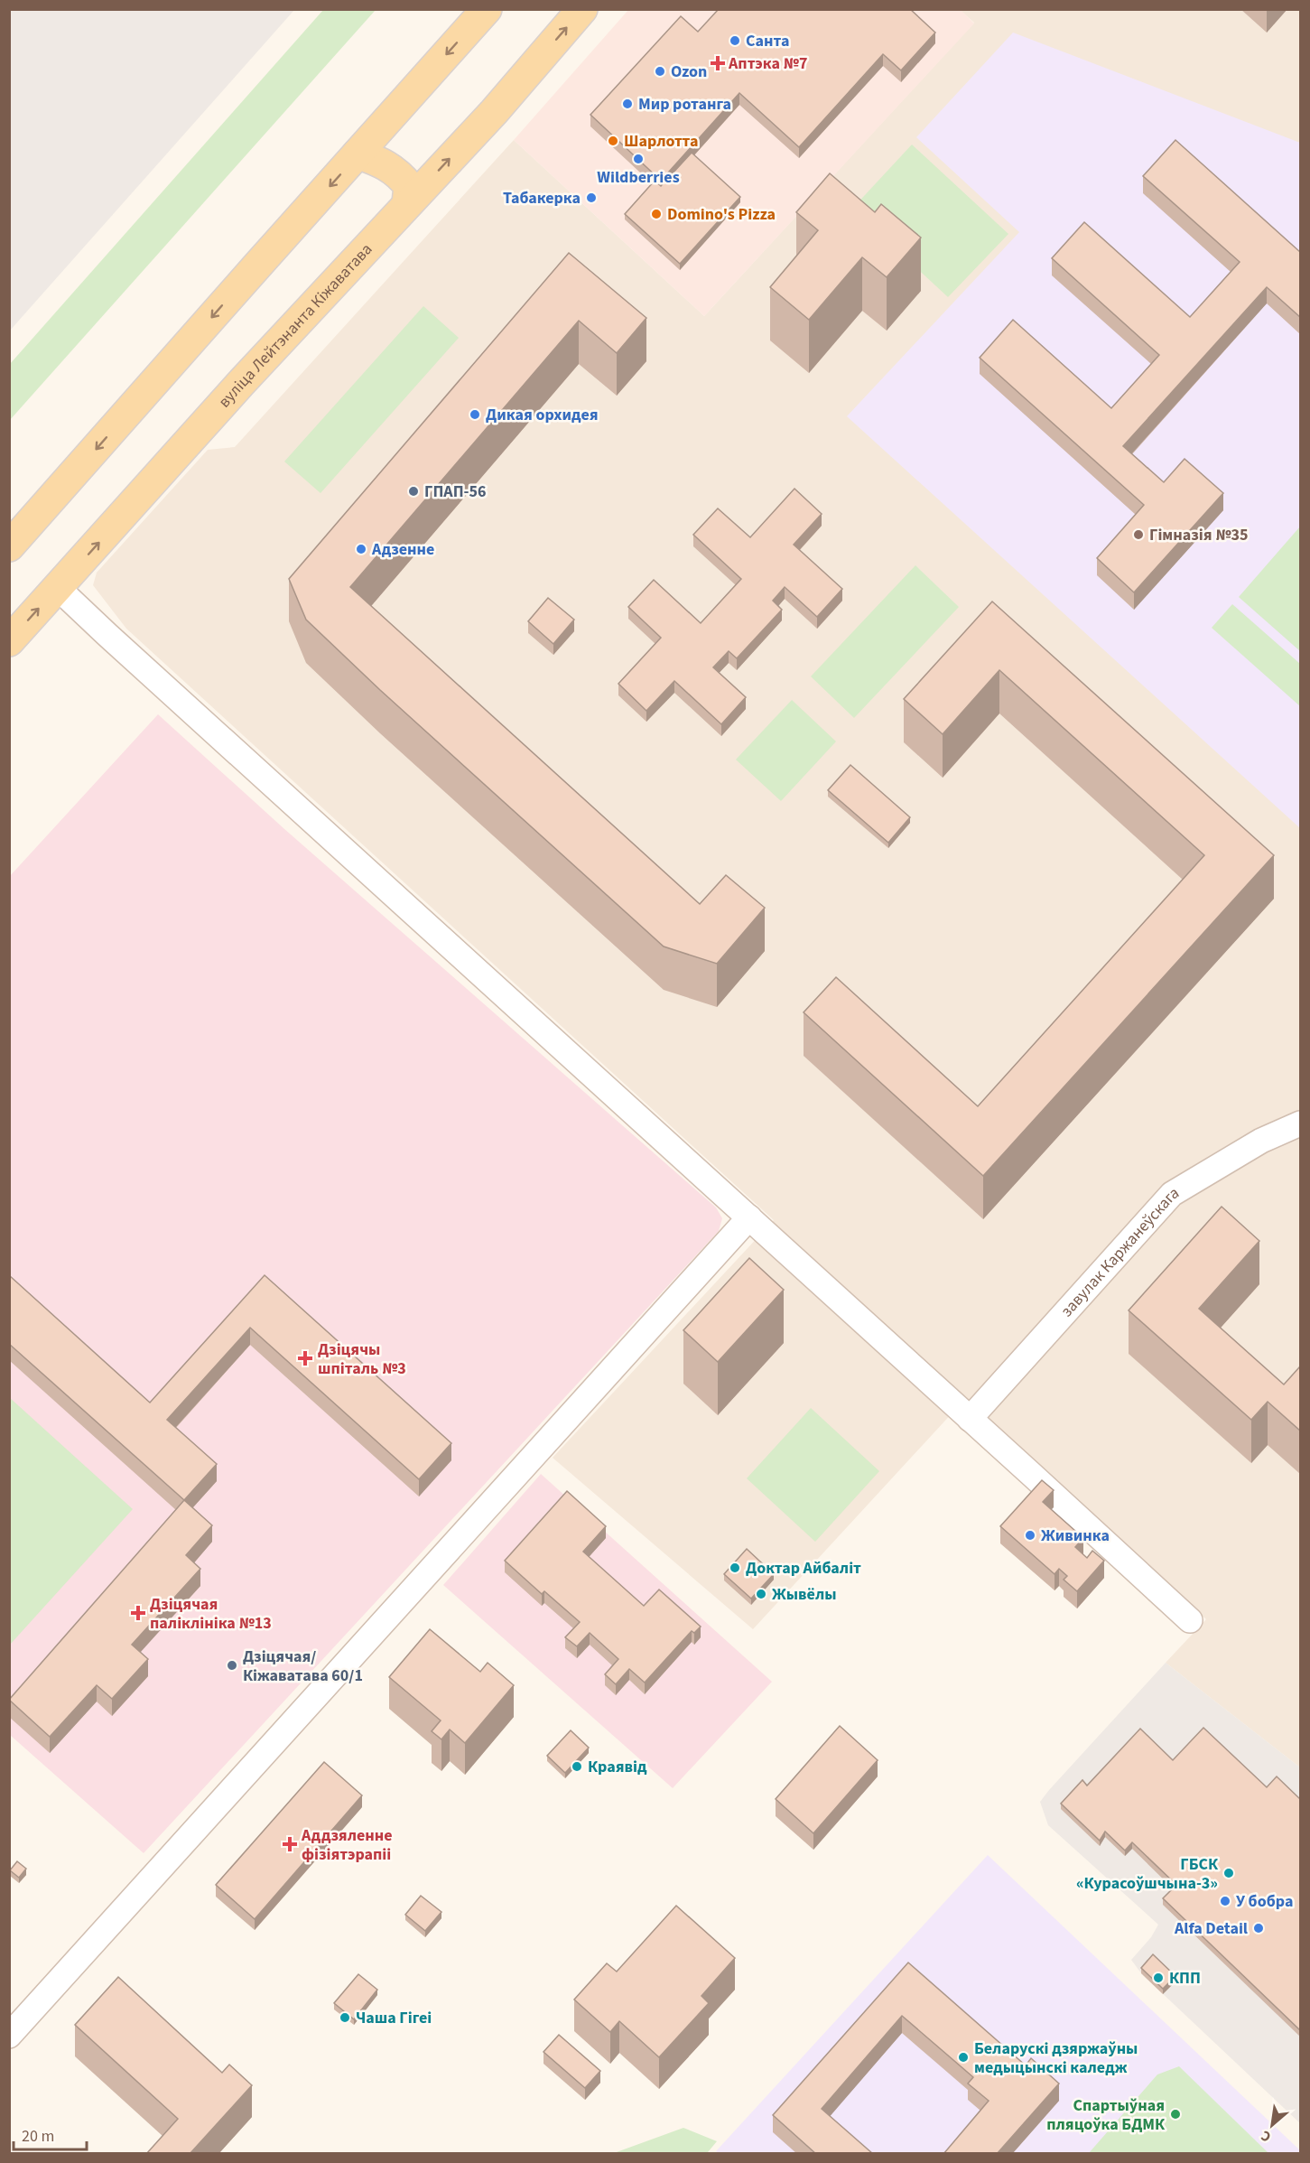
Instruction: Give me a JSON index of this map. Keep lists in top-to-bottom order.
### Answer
{
  "streets": {
    "main road": ["вуліца Лейтэнанта Кіжаватава"],
    "street": ["завулак Каржанеўскага"]
  },
  "places": {
    "other": [
      "Санта",
      "Ozon",
      "Мир ротанга",
      "Шарлотта",
      "Wildberries",
      "Табакерка",
      "Domino's Pizza",
      "Дикая орхидея",
      "ГПАП-56",
      "Гімназія №35",
      "Адзенне",
      "Живинка",
      "Доктар Айбаліт",
      "Жывёлы",
      "Дзіцячая/ Кіжаватава 60/1",
      "Краявід",
      "ГБСК «Курасоўшчына-3»",
      "У бобра",
      "Alfa Detail",
      "КПП",
      "Чаша Гігеі",
      "Беларускі дзяржаўны медыцынскі каледж",
      "Спартыўная пляцоўка БДМК"
    ],
    "health": [
      "Аптэка №7",
      "Дзіцячы шпіталь №3",
      "Дзіцячая паліклініка №13",
      "Аддзяленне фізіятэрапіі"
    ]
  },
  "scale_bar": "20 m",
  "north": "bottom left"
}
